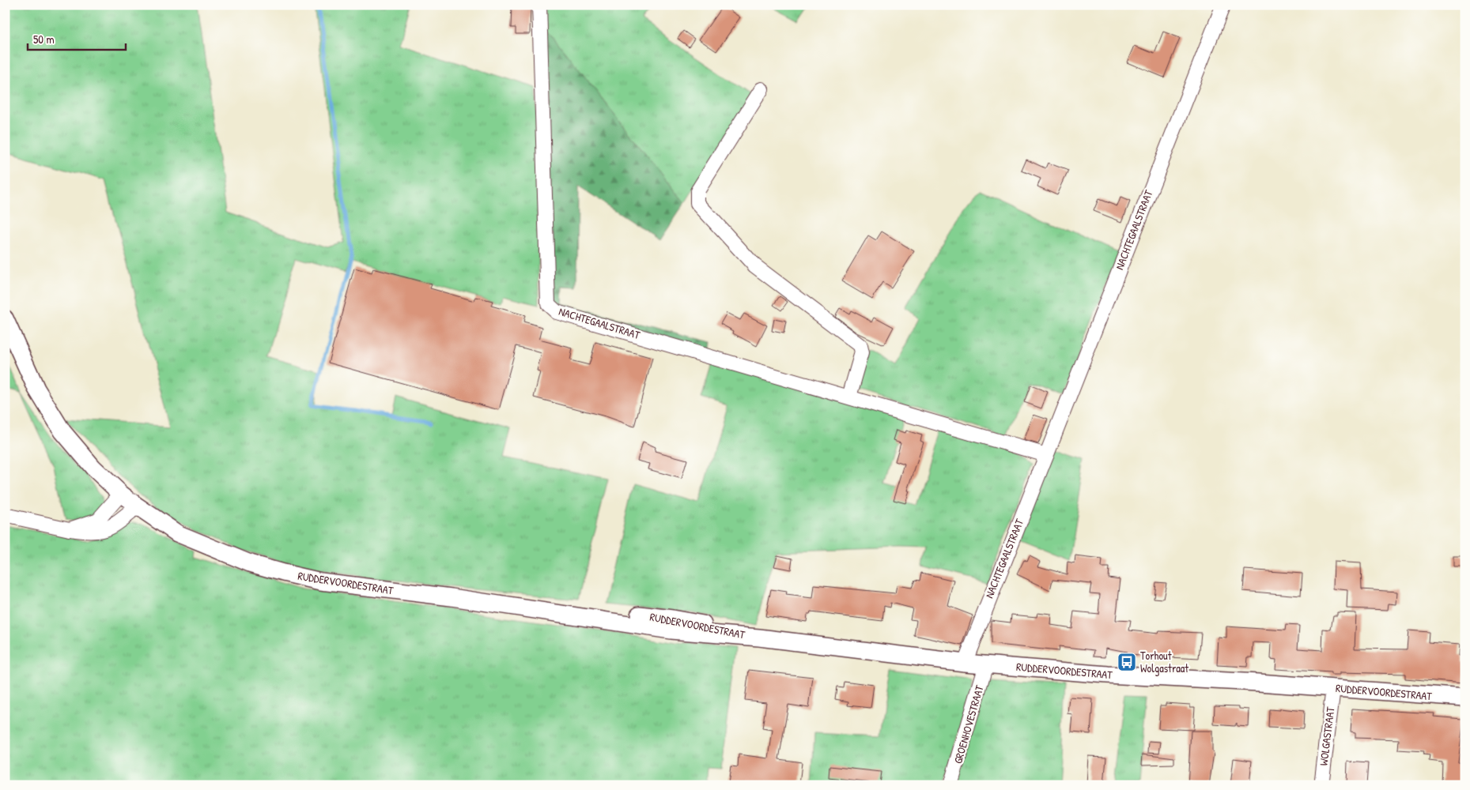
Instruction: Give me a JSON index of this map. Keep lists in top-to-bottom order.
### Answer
{
  "streets": {
    "street": [
      "NACHTEGAALSTRAAT",
      "RUDDERVOORDESTRAAT",
      "GROENHOVESTRAAT",
      "WOLGASTRAAT"
    ]
  },
  "crossings": [
    ["NACHTEGAALSTRAAT", "RUDDERVOORDESTRAAT"],
    ["RUDDERVOORDESTRAAT", "GROENHOVESTRAAT"],
    ["RUDDERVOORDESTRAAT", "WOLGASTRAAT"]
  ],
  "places": {
    "bus stop": ["Torhout Wolgastraat"]
  },
  "scale_bar": "50 m"
}
